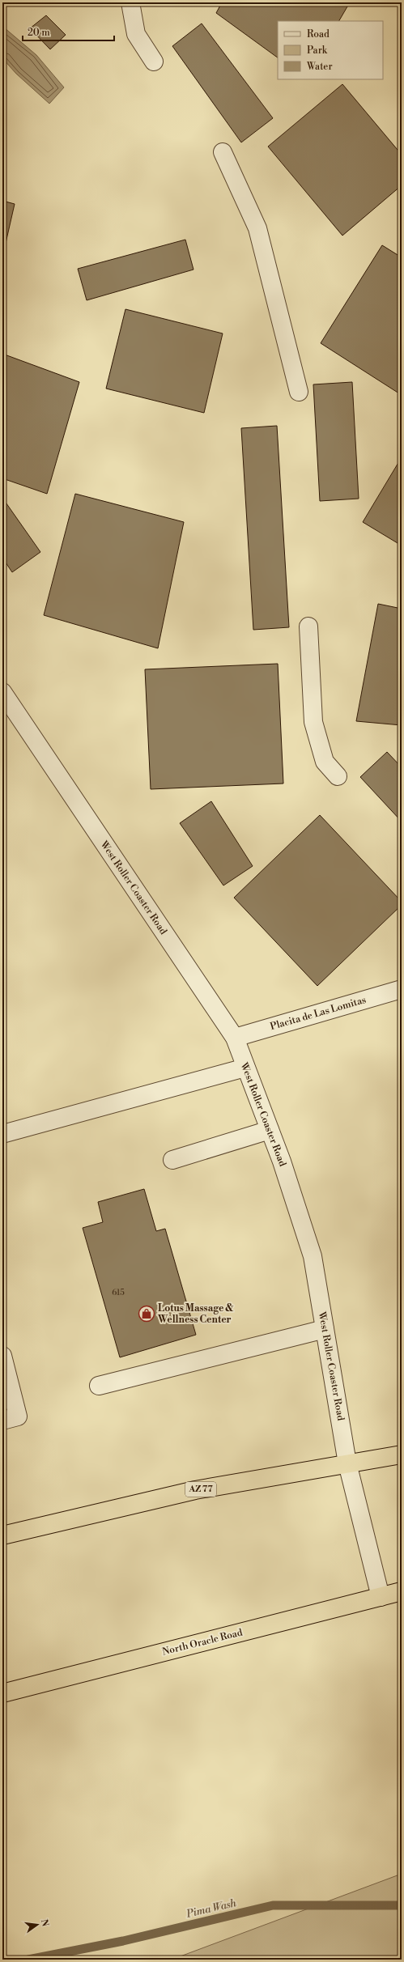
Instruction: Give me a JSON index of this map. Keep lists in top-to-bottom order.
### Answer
{
  "streets": {
    "highway": ["AZ 77", "North Oracle Road"],
    "street": ["West Roller Coaster Road", "Placita de Las Lomitas"]
  },
  "crossings": [
    ["West Roller Coaster Road", "Placita de Las Lomitas"],
    ["West Roller Coaster Road", "AZ 77"],
    ["West Roller Coaster Road", "North Oracle Road"]
  ],
  "water": ["Pima Wash"],
  "places": {
    "shop": ["Lotus Massage & Wellness Center"]
  },
  "house_numbers": ["615"],
  "legend": ["Road", "Park", "Water"],
  "scale_bar": "20 m",
  "north": "right"
}
